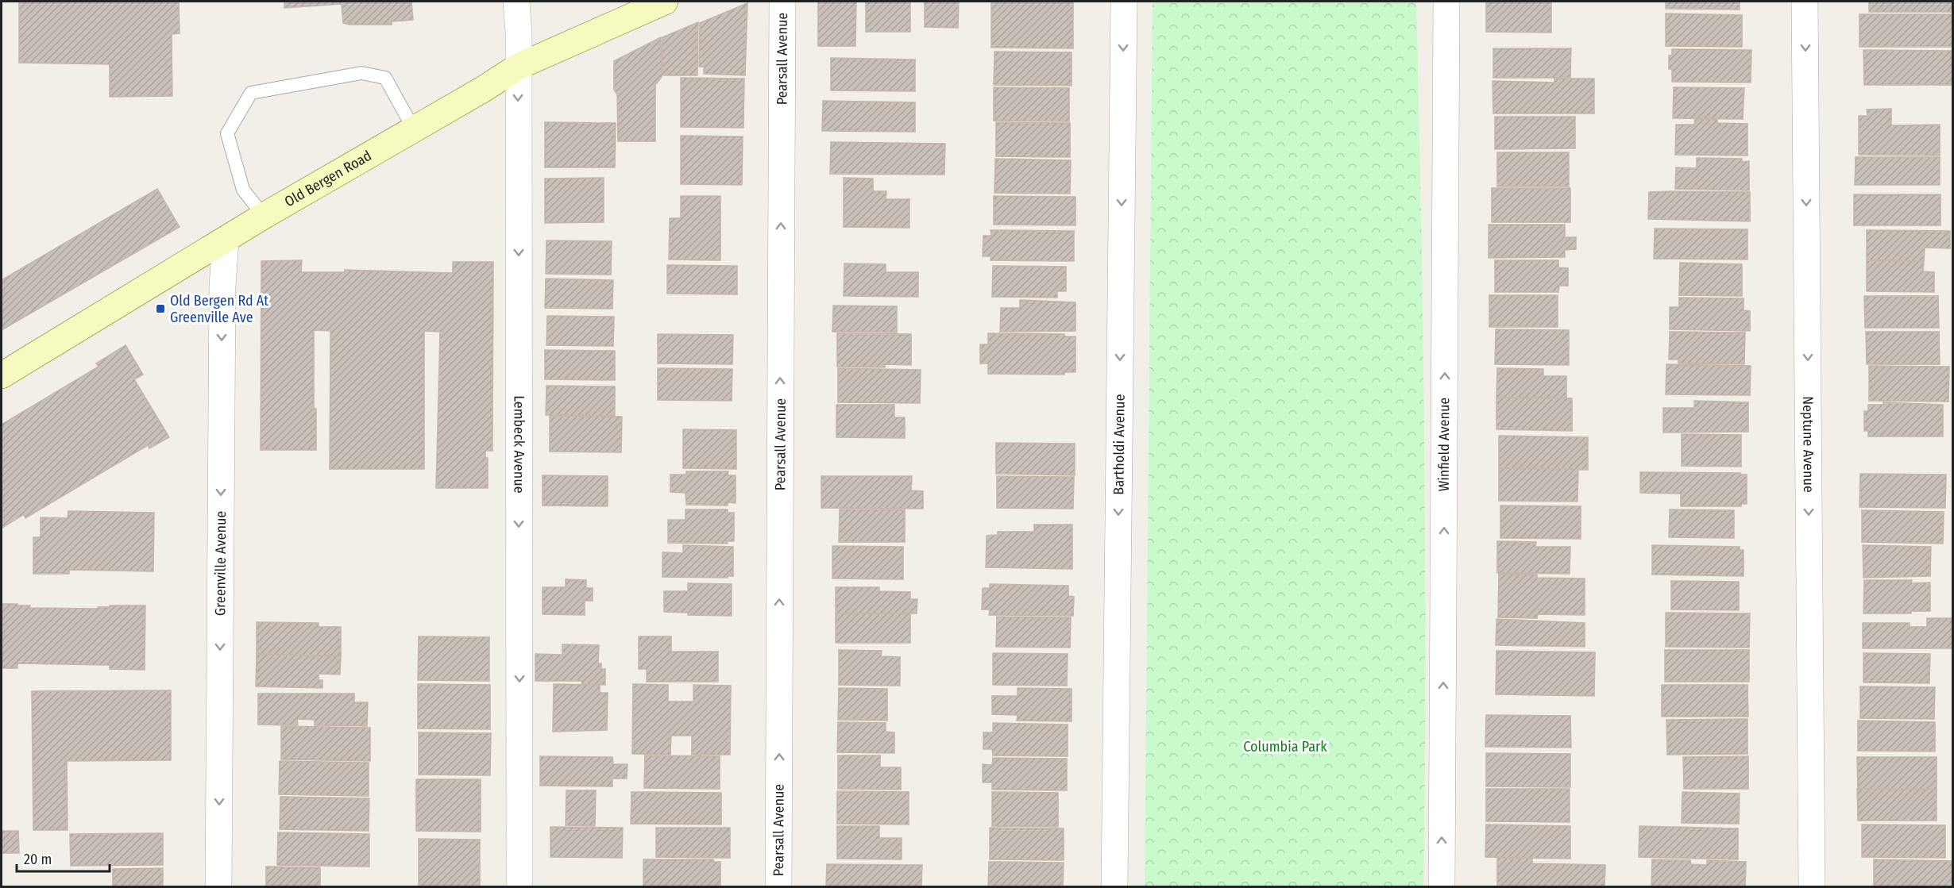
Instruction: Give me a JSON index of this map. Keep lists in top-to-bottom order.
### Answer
{
  "streets": {
    "main road": ["Old Bergen Road"],
    "street": [
      "Pearsall Avenue",
      "Lembeck Avenue",
      "Bartholdi Avenue",
      "Winfield Avenue",
      "Neptune Avenue",
      "Greenville Avenue"
    ]
  },
  "crossings": [
    ["Old Bergen Road", "Lembeck Avenue"],
    ["Old Bergen Road", "Greenville Avenue"]
  ],
  "one_way": [
    "Pearsall Avenue",
    "Lembeck Avenue",
    "Bartholdi Avenue",
    "Winfield Avenue",
    "Neptune Avenue",
    "Greenville Avenue"
  ],
  "parks": ["Columbia Park"],
  "places": {
    "transit": ["Old Bergen Rd At Greenville Ave"]
  },
  "scale_bar": "20 m"
}
